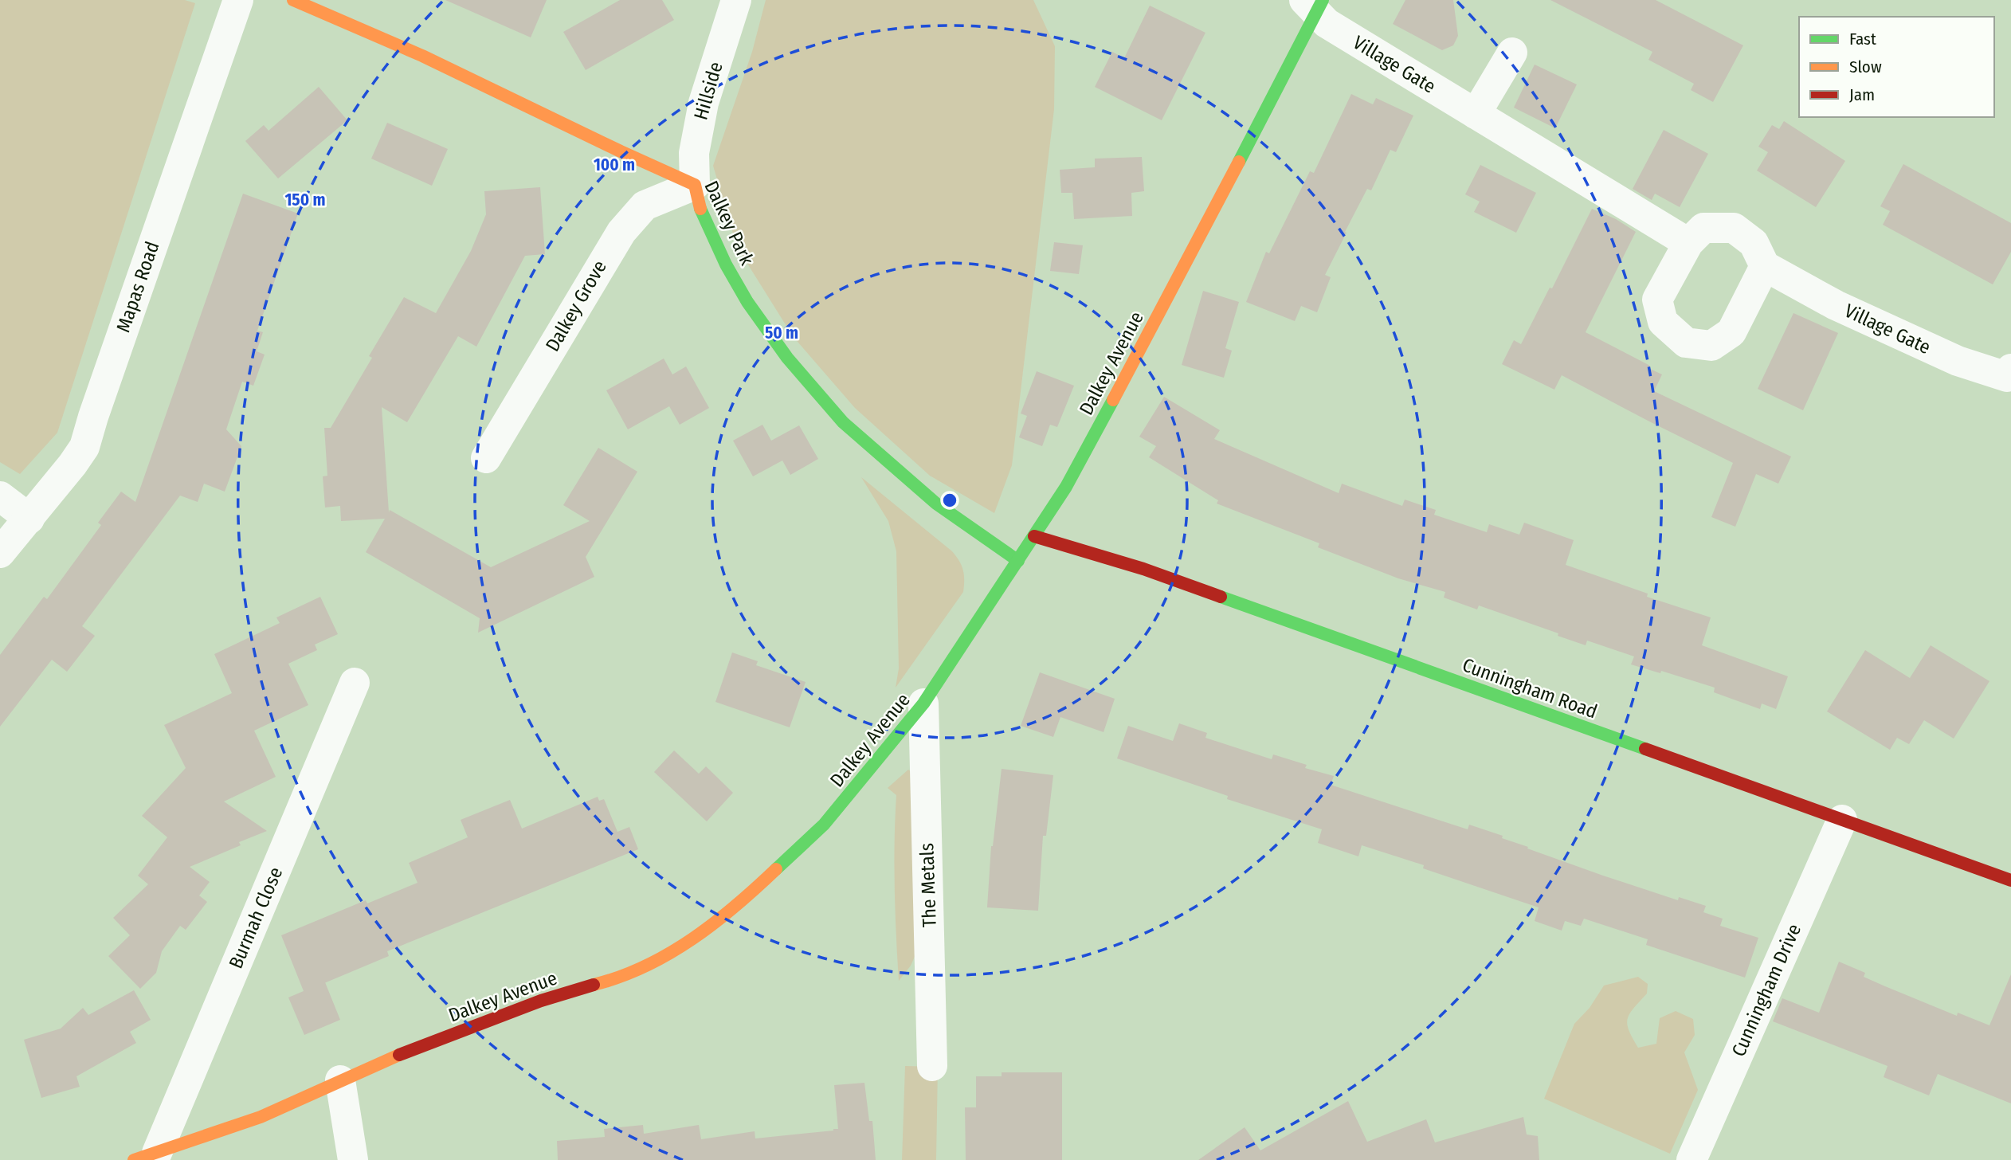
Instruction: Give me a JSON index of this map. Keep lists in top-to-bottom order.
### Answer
{
  "streets": {
    "street": [
      "Village Gate",
      "Hillside",
      "Dalkey Park",
      "Mapas Road",
      "Dalkey Grove",
      "Dalkey Avenue",
      "Cunningham Road",
      "The Metals",
      "Burmah Close",
      "Cunningham Drive"
    ]
  },
  "crossings": [
    ["Village Gate", "Dalkey Avenue"],
    ["Hillside", "Dalkey Park"],
    ["Hillside", "Dalkey Grove"],
    ["Dalkey Park", "Dalkey Grove"],
    ["Dalkey Park", "Dalkey Avenue"],
    ["Dalkey Avenue", "Cunningham Road"],
    ["Dalkey Avenue", "The Metals"],
    ["Dalkey Avenue", "Burmah Close"],
    ["Cunningham Road", "Cunningham Drive"]
  ],
  "legend": ["Fast", "Slow", "Jam"],
  "rings": ["100 m", "150 m", "50 m"]
}
